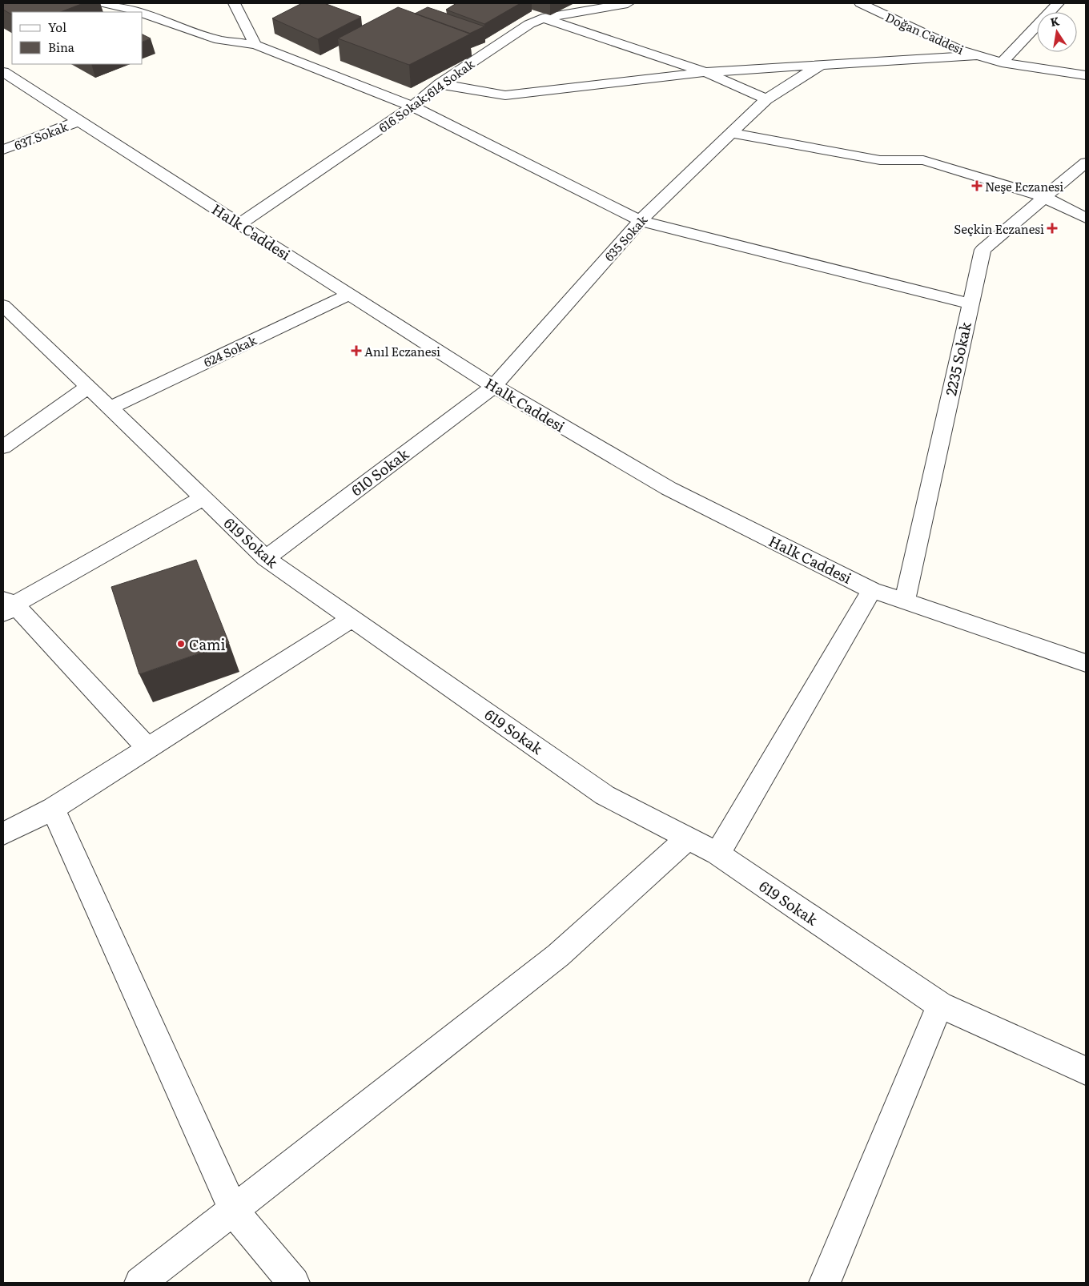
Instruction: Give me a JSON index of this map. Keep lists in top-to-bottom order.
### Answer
{
  "streets": {
    "street": [
      "Doğan Caddesi",
      "616 Sokak;614 Sokak",
      "637 Sokak",
      "Halk Caddesi",
      "635 Sokak",
      "624 Sokak",
      "2235 Sokak",
      "610 Sokak",
      "619 Sokak"
    ]
  },
  "crossings": [
    ["616 Sokak;614 Sokak", "Halk Caddesi"],
    ["637 Sokak", "Halk Caddesi"],
    ["Halk Caddesi", "635 Sokak"],
    ["Halk Caddesi", "624 Sokak"],
    ["Halk Caddesi", "2235 Sokak"],
    ["Halk Caddesi", "610 Sokak"],
    ["635 Sokak", "610 Sokak"],
    ["624 Sokak", "619 Sokak"],
    ["610 Sokak", "619 Sokak"]
  ],
  "places": {
    "health": ["Neşe Eczanesi", "Seçkin Eczanesi", "Anıl Eczanesi"],
    "other": ["Cami"]
  },
  "legend": ["Yol", "Bina"],
  "north": "top"
}
